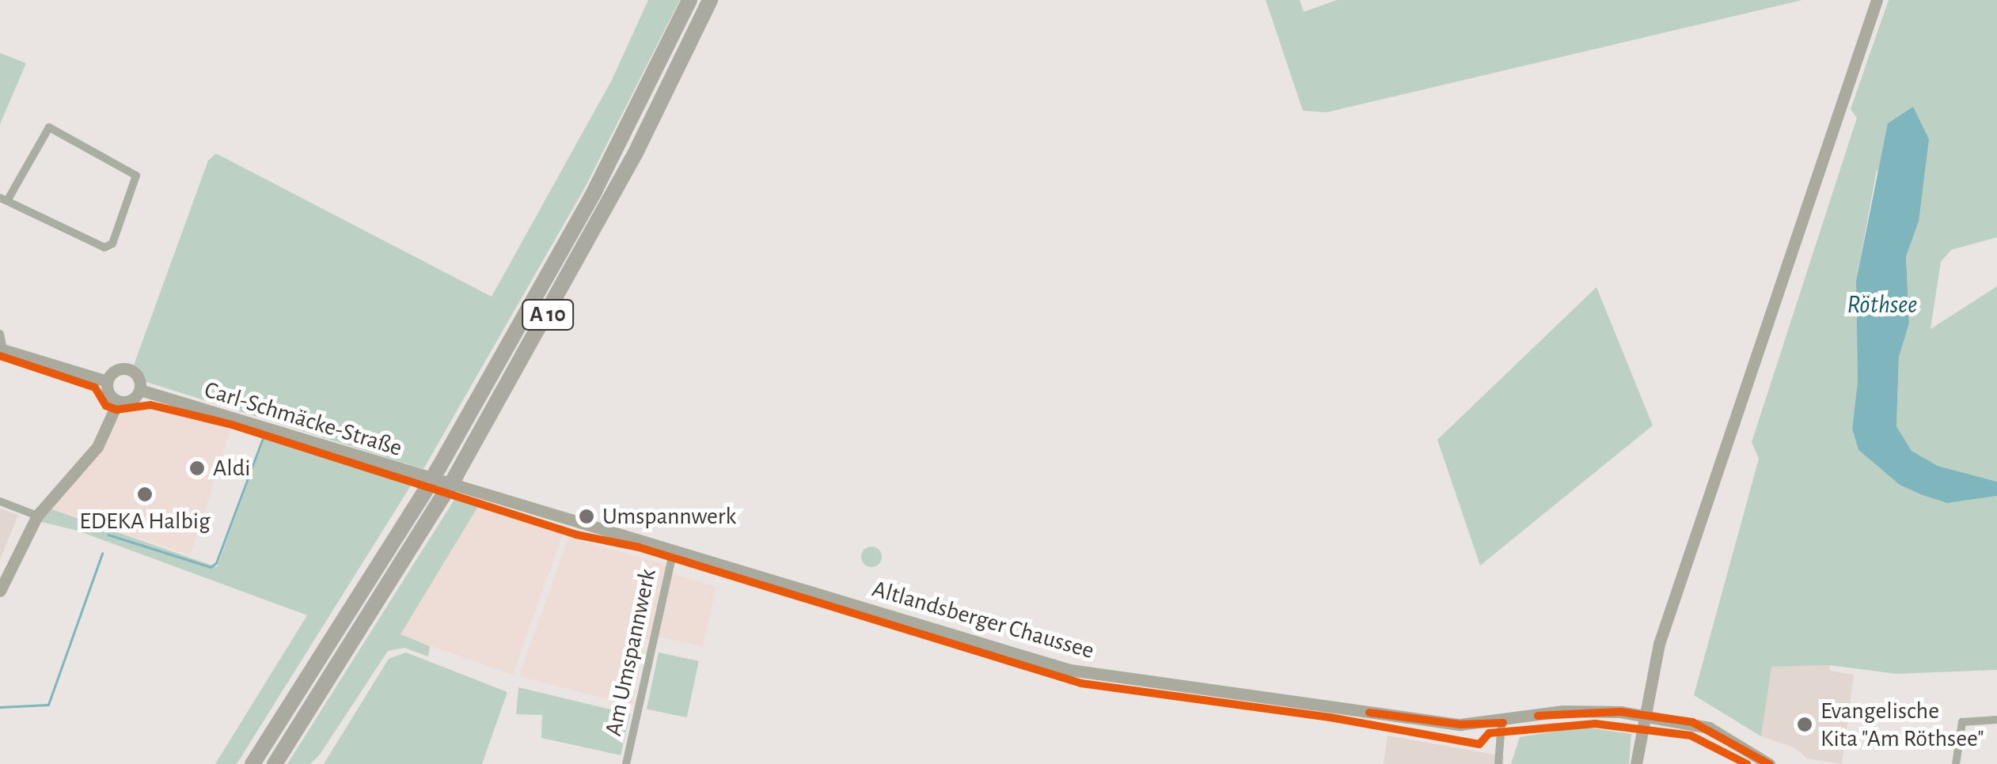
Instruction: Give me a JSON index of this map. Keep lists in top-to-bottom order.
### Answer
{
  "streets": {
    "highway": ["A 10"],
    "street": ["Carl-Schmäcke-Straße", "Altlandsberger Chaussee", "Am Umspannwerk"]
  },
  "crossings": [
    ["A 10", "Carl-Schmäcke-Straße"],
    ["A 10", "Altlandsberger Chaussee"],
    ["Carl-Schmäcke-Straße", "Altlandsberger Chaussee"],
    ["Altlandsberger Chaussee", "Am Umspannwerk"]
  ],
  "water": ["Röthsee"],
  "places": [
    "Aldi",
    "EDEKA Halbig",
    "Umspannwerk",
    "Evangelische Kita \"Am Röthsee\""
  ]
}
